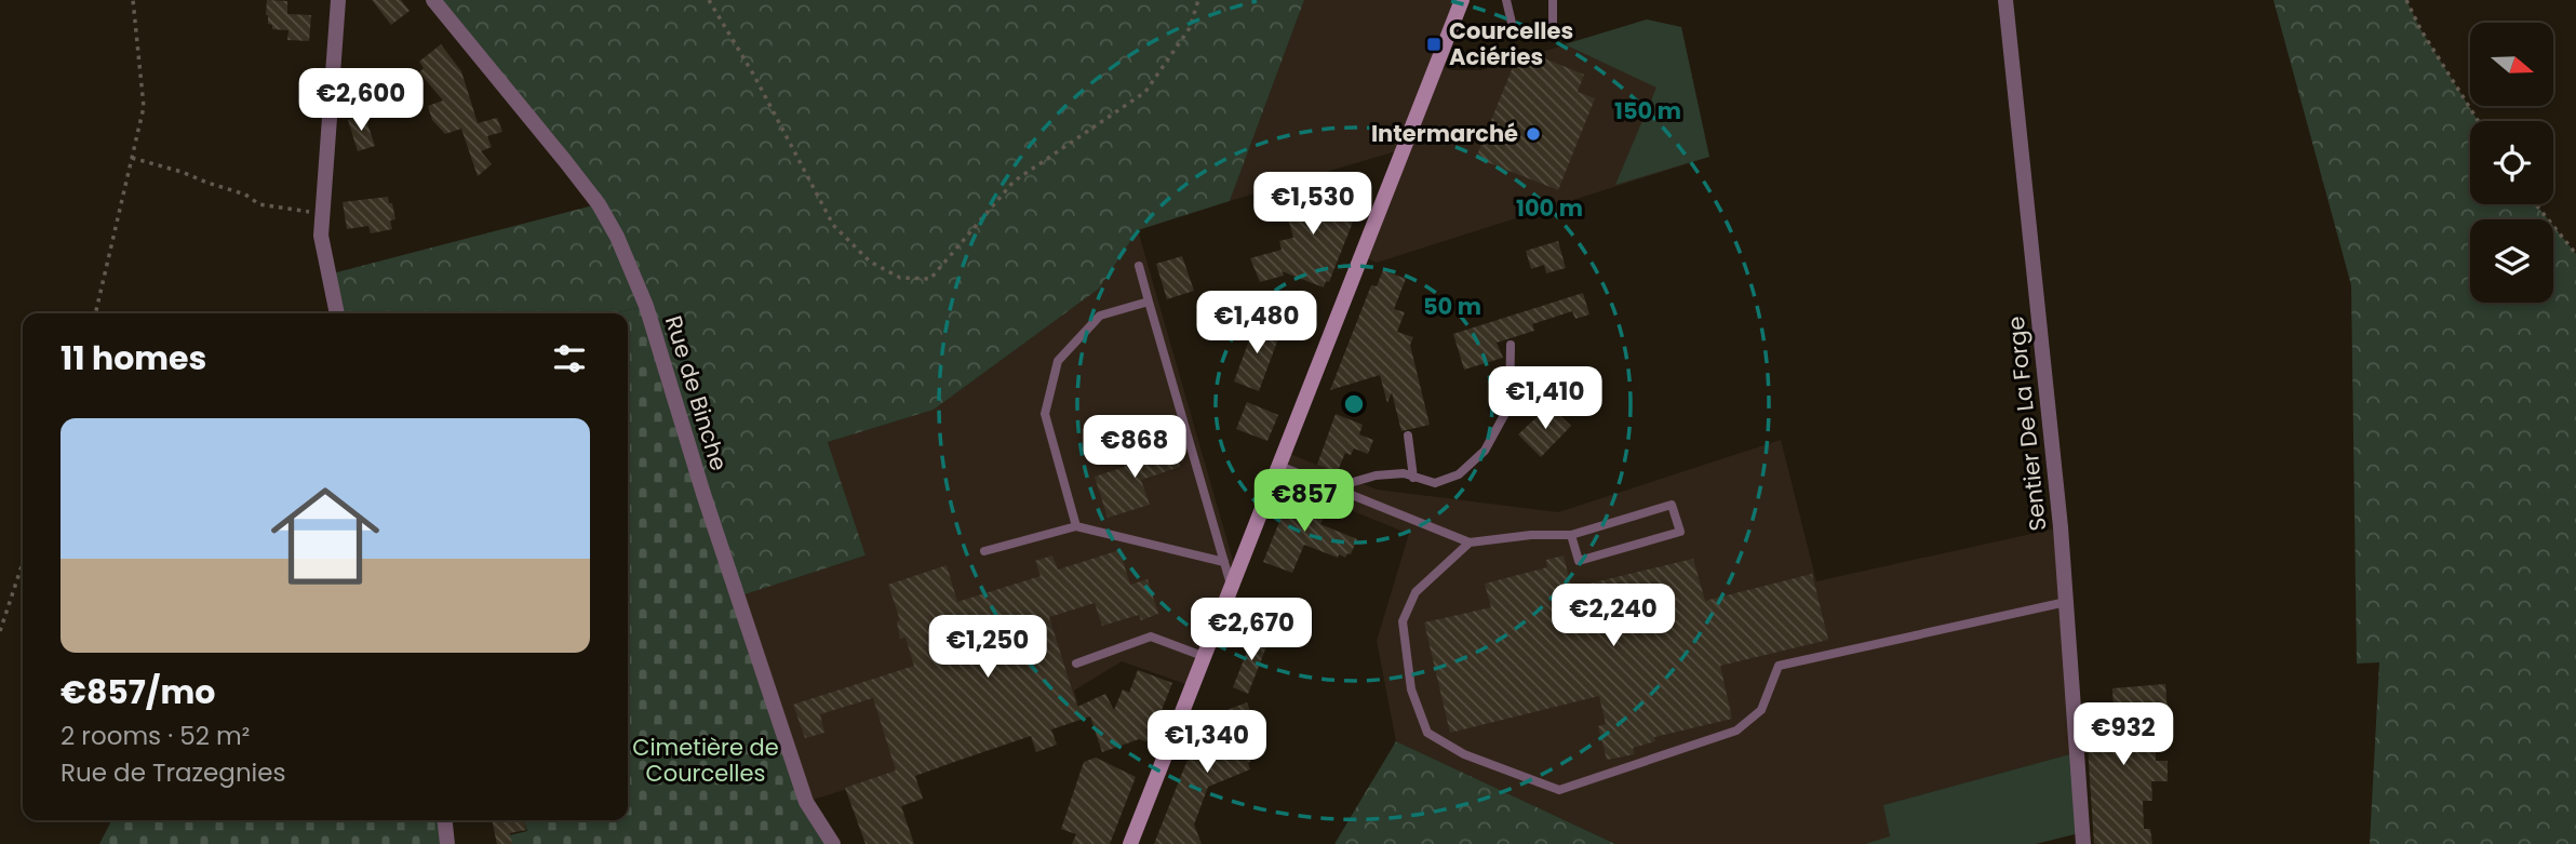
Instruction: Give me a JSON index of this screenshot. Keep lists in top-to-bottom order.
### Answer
{
  "streets": {
    "street": ["Rue de Binche", "Sentier De La Forge"]
  },
  "parks": ["Cimetière de Courcelles"],
  "places": {
    "transit": ["Courcelles Aciéries"],
    "other": ["Intermarché"]
  },
  "north": "right",
  "page": {
    "price": [
      "€2,600",
      "€1,530",
      "€1,480",
      "€1,410",
      "€868",
      "€857",
      "€2,240",
      "€2,670",
      "€1,250",
      "€932",
      "€1,340"
    ],
    "heading": "11 homes",
    "list": [
      {
        "name": "€857/mo",
        "note": "2 rooms · 52 m² · Rue de Trazegnies"
      }
    ]
  },
  "rings": ["150 m", "100 m", "50 m"]
}
